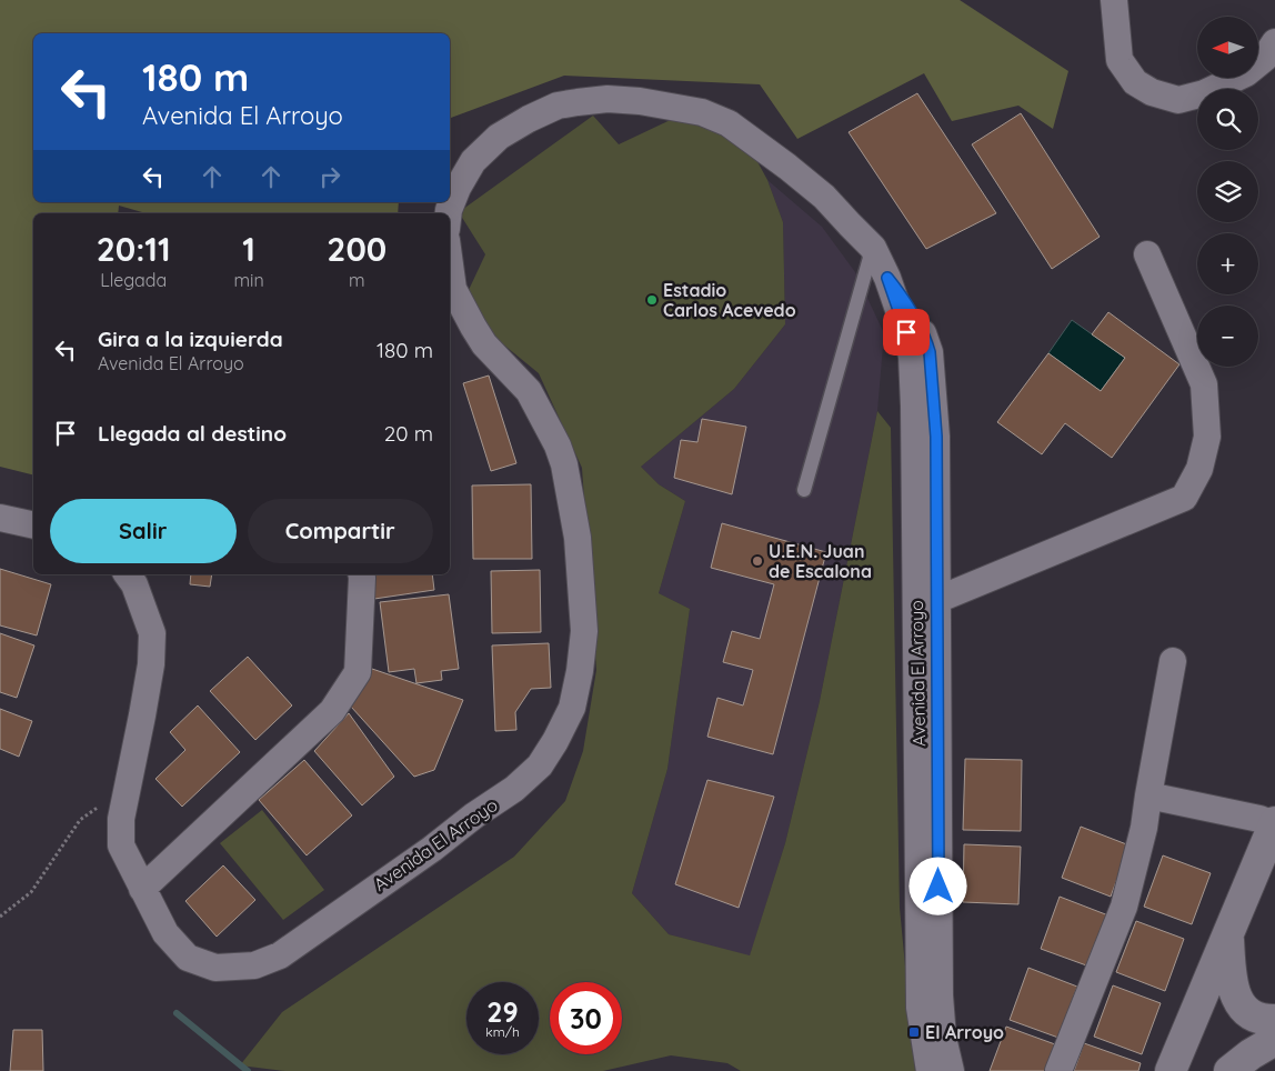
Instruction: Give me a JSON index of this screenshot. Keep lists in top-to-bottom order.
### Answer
{
  "streets": {
    "street": ["Avenida El Arroyo"]
  },
  "places": {
    "other": ["Estadio Carlos Acevedo", "U.E.N. Juan de Escalona"],
    "transit": ["El Arroyo"]
  },
  "north": "left",
  "page": {
    "map_buttons": ["+", "−"],
    "turn": ["180 m", "Avenida El Arroyo"],
    "eta": [
      "20:11",
      "Llegada",
      "1",
      "min",
      "200",
      "m"
    ],
    "list": [
      {
        "name": "Gira a la izquierda",
        "note": "Avenida El Arroyo",
        "value": "180 m"
      },
      {
        "name": "Llegada al destino",
        "value": "20 m"
      }
    ],
    "buttons": ["Salir", "Compartir"],
    "speed": "29 km/h",
    "limit": "30"
  }
}
